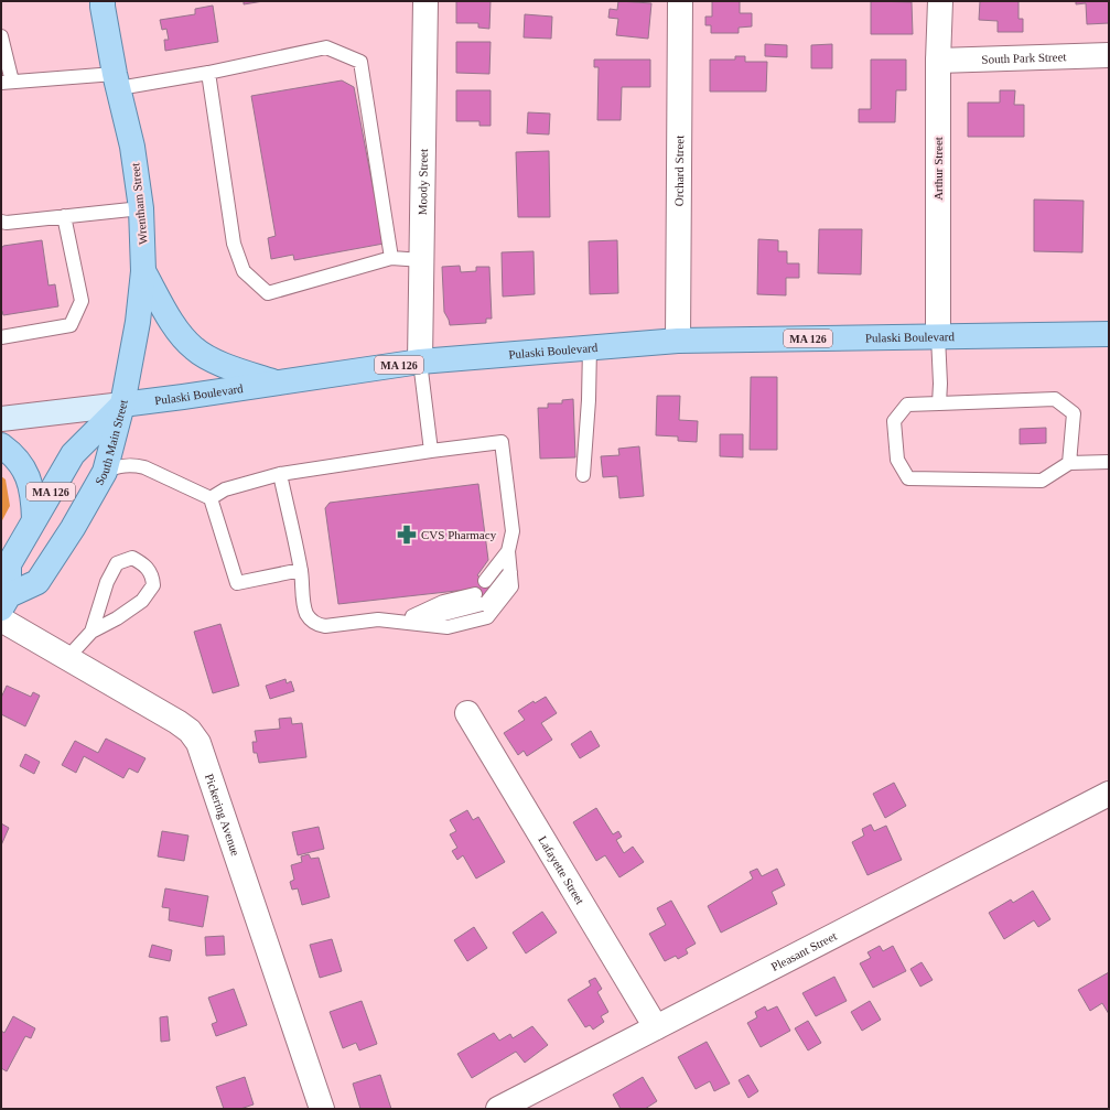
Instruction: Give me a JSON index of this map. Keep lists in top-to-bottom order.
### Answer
{
  "streets": {
    "main road": [
      "Wrentham Street",
      "Pulaski Boulevard",
      "MA 126",
      "South Main Street"
    ],
    "street": [
      "South Park Street",
      "Arthur Street",
      "Orchard Street",
      "Moody Street",
      "Pickering Avenue",
      "Lafayette Street",
      "Pleasant Street"
    ]
  },
  "crossings": [
    ["South Park Street", "Arthur Street"],
    ["Arthur Street", "Pulaski Boulevard"],
    ["Orchard Street", "Pulaski Boulevard"],
    ["Moody Street", "Pulaski Boulevard"],
    ["Wrentham Street", "Pulaski Boulevard"],
    ["Wrentham Street", "South Main Street"],
    ["Pulaski Boulevard", "South Main Street"],
    ["Lafayette Street", "Pleasant Street"]
  ],
  "places": {
    "pharmacy": ["CVS Pharmacy"]
  }
}
